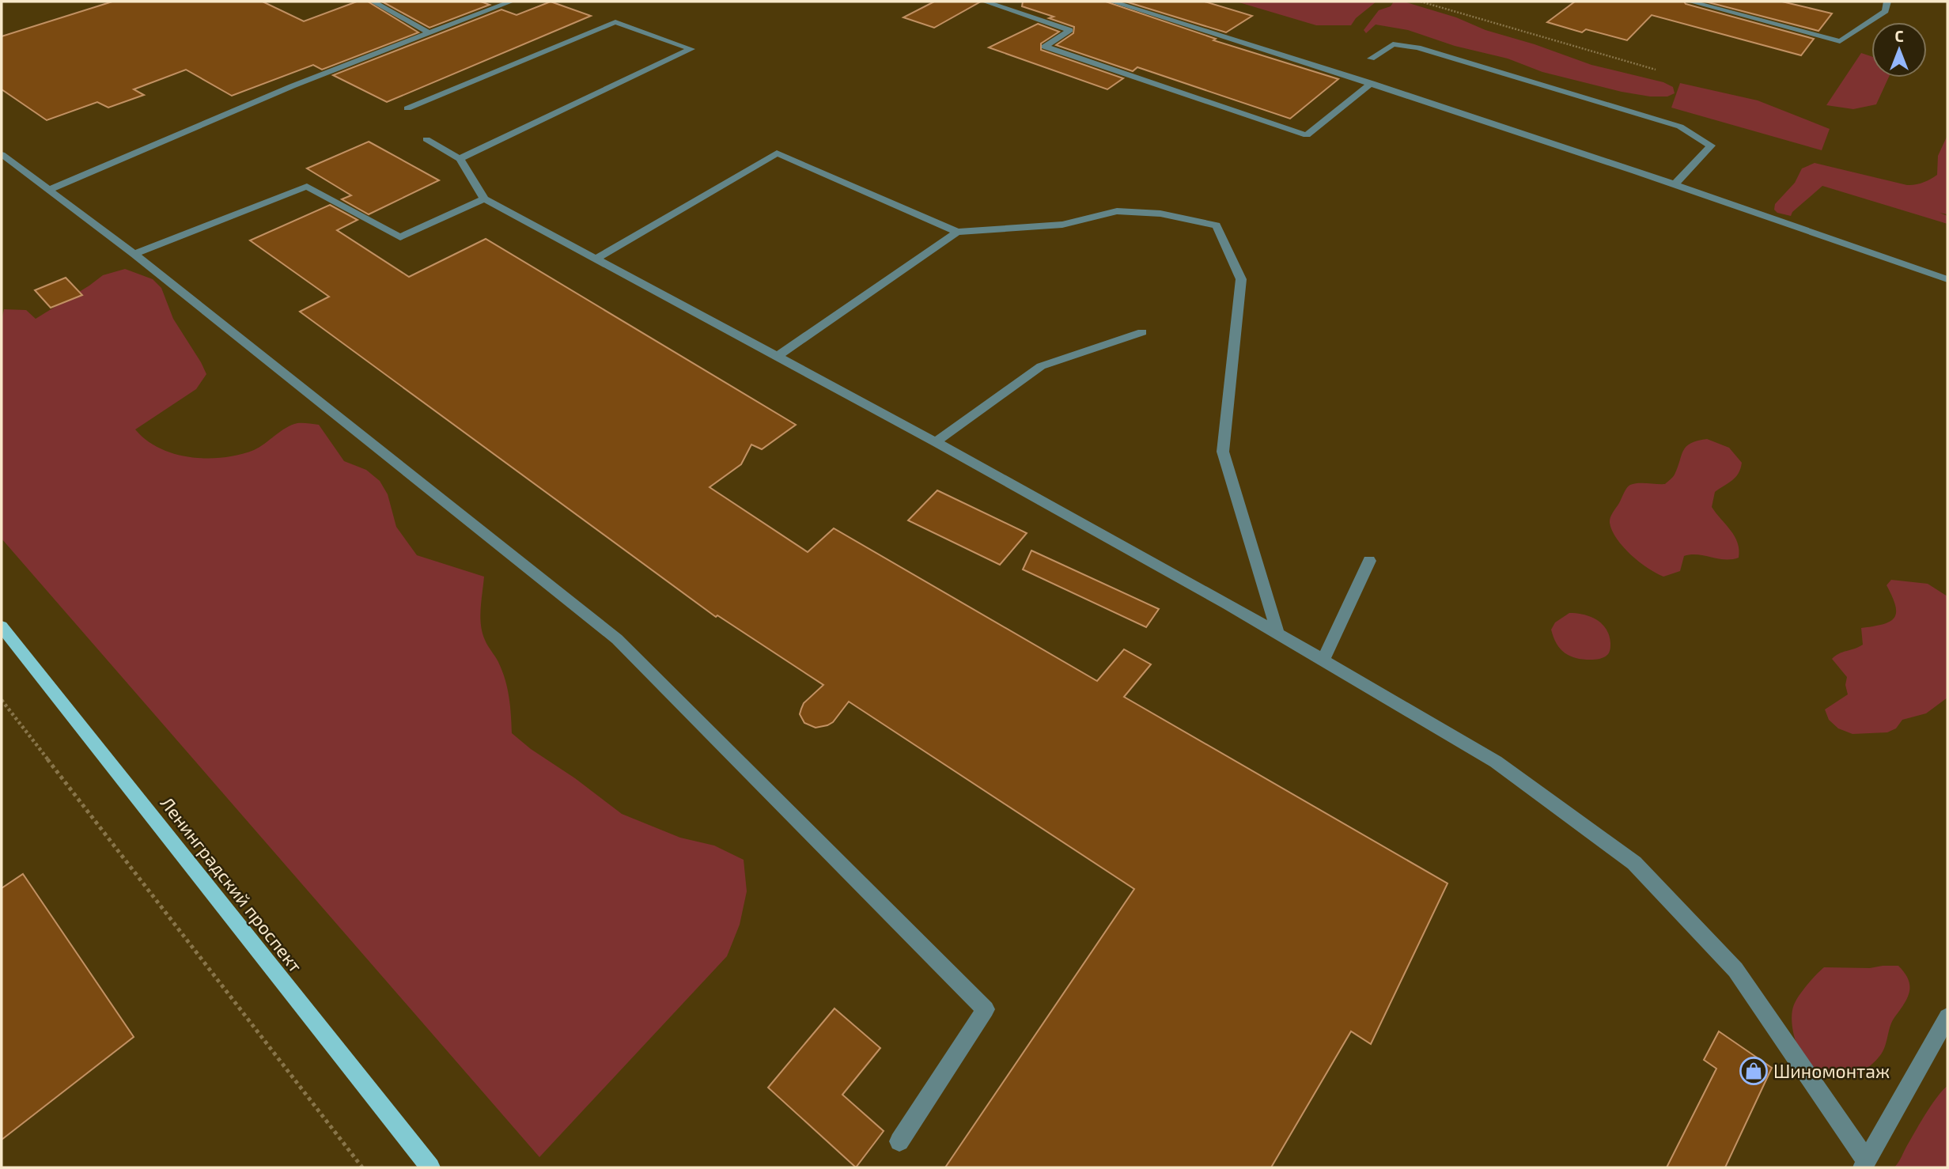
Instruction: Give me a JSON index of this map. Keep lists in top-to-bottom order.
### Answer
{
  "streets": {
    "main road": ["Ленинградский проспект"]
  },
  "places": {
    "shop": ["Шиномонтаж"]
  },
  "north": "top"
}
